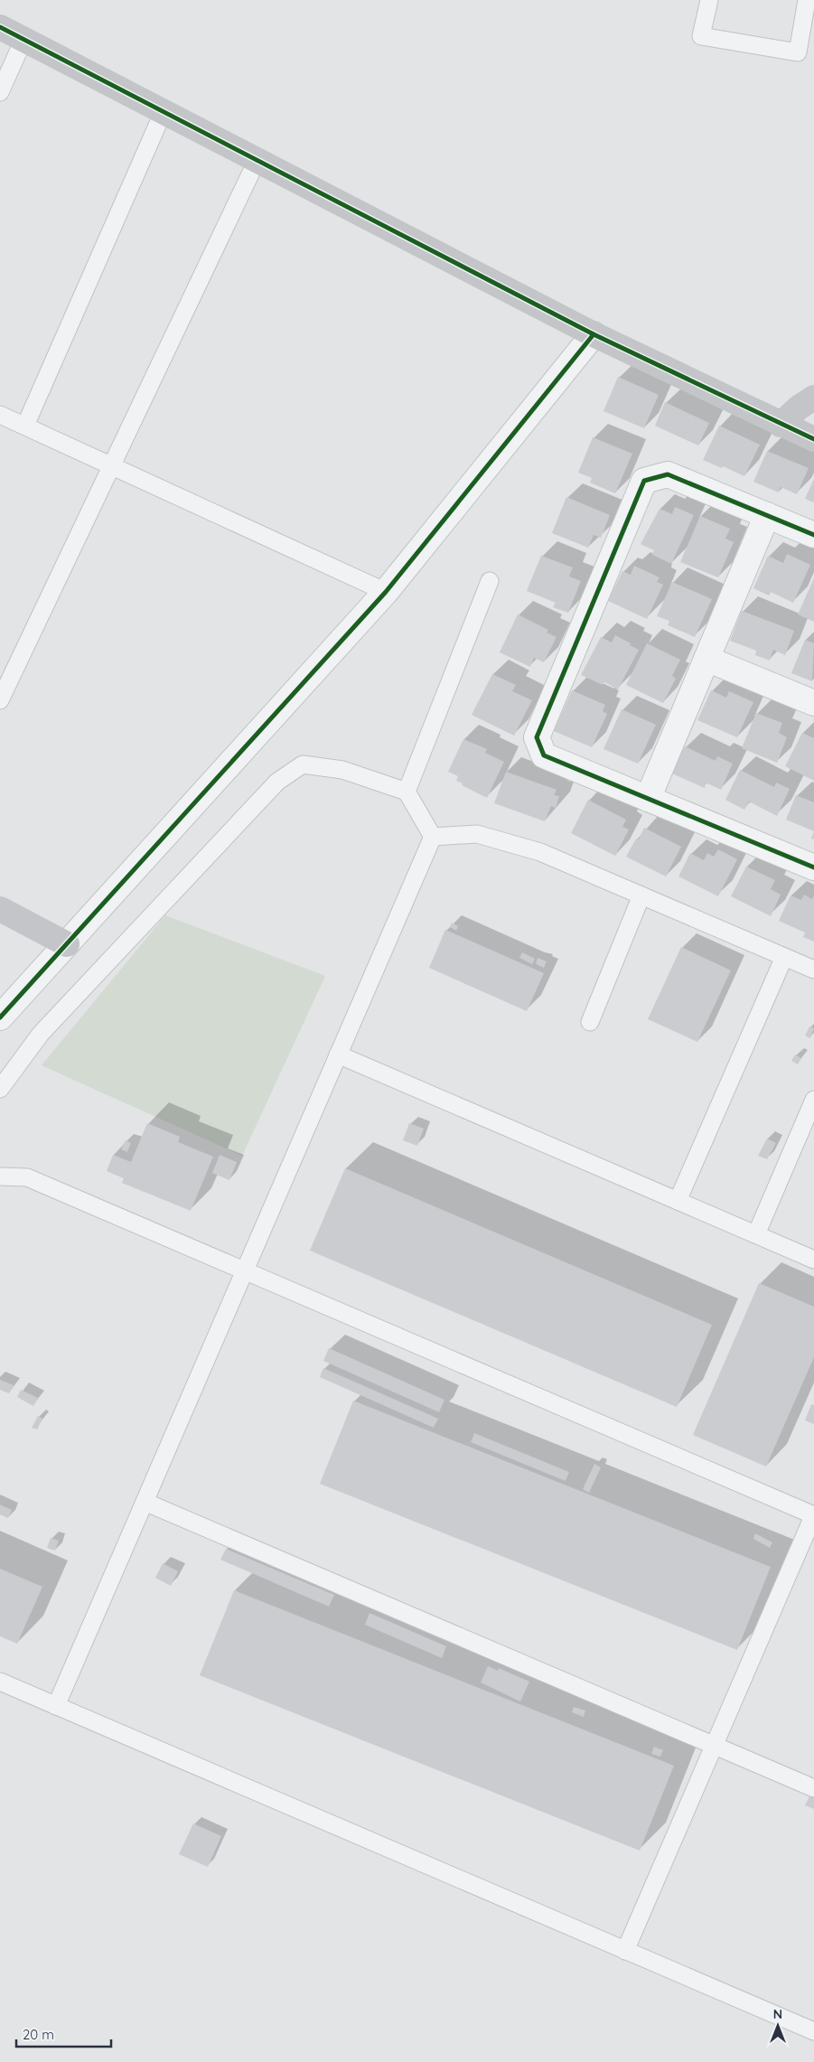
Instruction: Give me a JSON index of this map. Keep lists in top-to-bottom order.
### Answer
{
  "scale_bar": "20 m",
  "north": "top"
}
